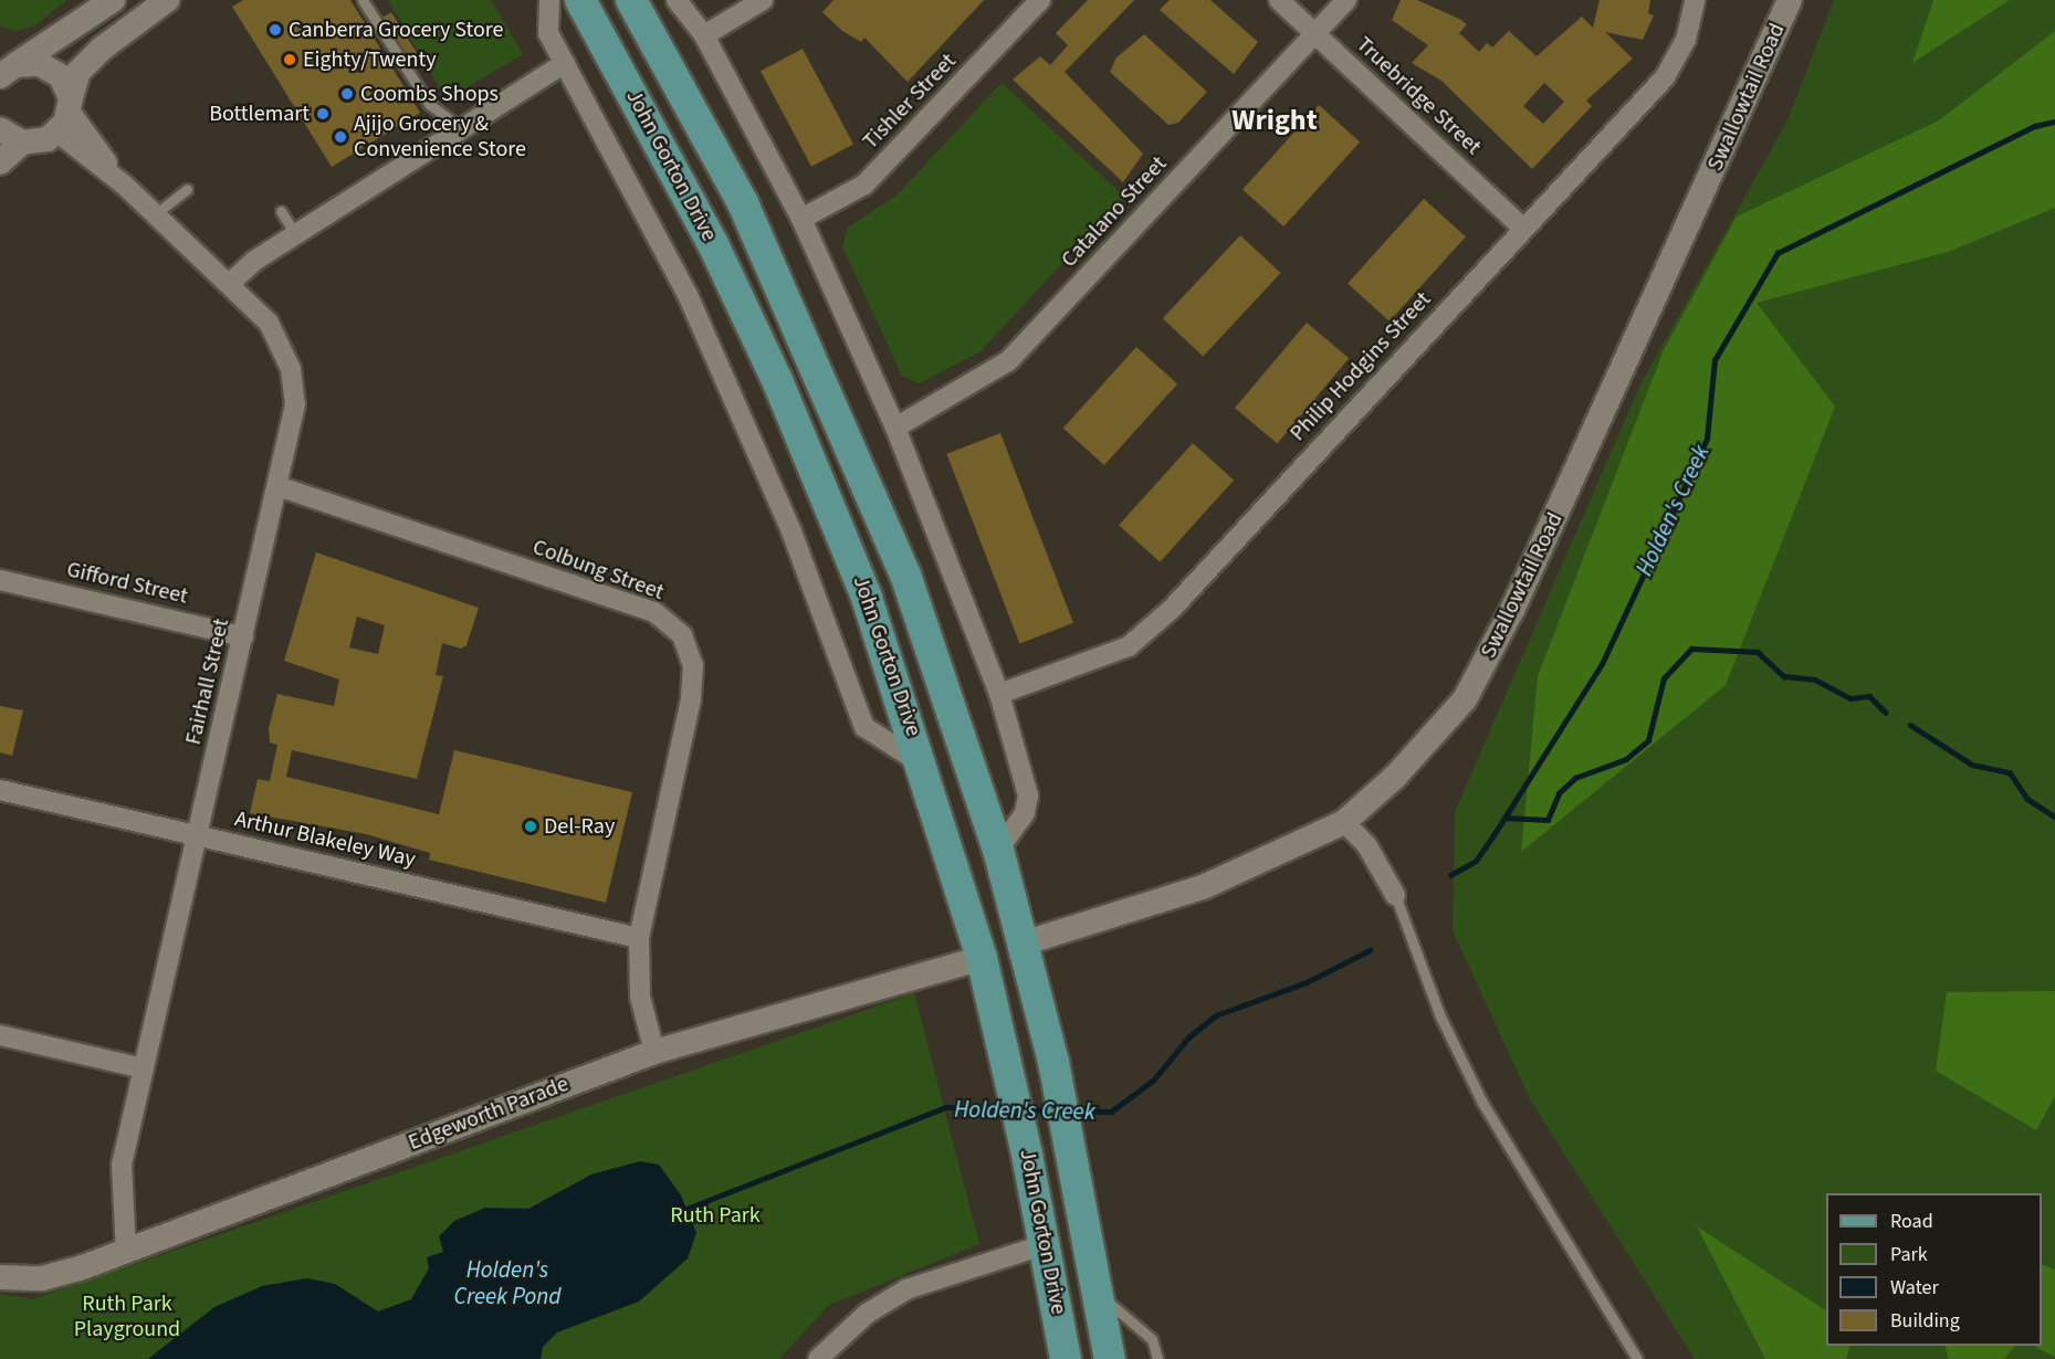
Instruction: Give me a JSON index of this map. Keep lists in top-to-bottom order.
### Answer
{
  "streets": {
    "main road": ["John Gorton Drive"],
    "street": [
      "Truebridge Street",
      "Swallowtail Road",
      "Tishler Street",
      "Catalano Street",
      "Philip Hodgins Street",
      "Colbung Street",
      "Gifford Street",
      "Fairhall Street",
      "Arthur Blakeley Way",
      "Edgeworth Parade"
    ]
  },
  "crossings": [
    ["Truebridge Street", "Catalano Street"],
    ["Truebridge Street", "Philip Hodgins Street"],
    ["Swallowtail Road", "John Gorton Drive"],
    ["John Gorton Drive", "Edgeworth Parade"],
    ["Colbung Street", "Fairhall Street"],
    ["Colbung Street", "Arthur Blakeley Way"],
    ["Colbung Street", "Edgeworth Parade"],
    ["Gifford Street", "Fairhall Street"],
    ["Fairhall Street", "Arthur Blakeley Way"],
    ["Fairhall Street", "Edgeworth Parade"]
  ],
  "districts": ["Wright"],
  "water": ["Holden's Creek", "Holden's Creek Pond"],
  "parks": ["Ruth Park", "Ruth Park Playground"],
  "places": [
    "Canberra Grocery Store",
    "Eighty/Twenty",
    "Coombs Shops",
    "Bottlemart",
    "Ajijo Grocery & Convenience Store",
    "Del-Ray"
  ],
  "legend": [
    "Road",
    "Park",
    "Water",
    "Building"
  ]
}
